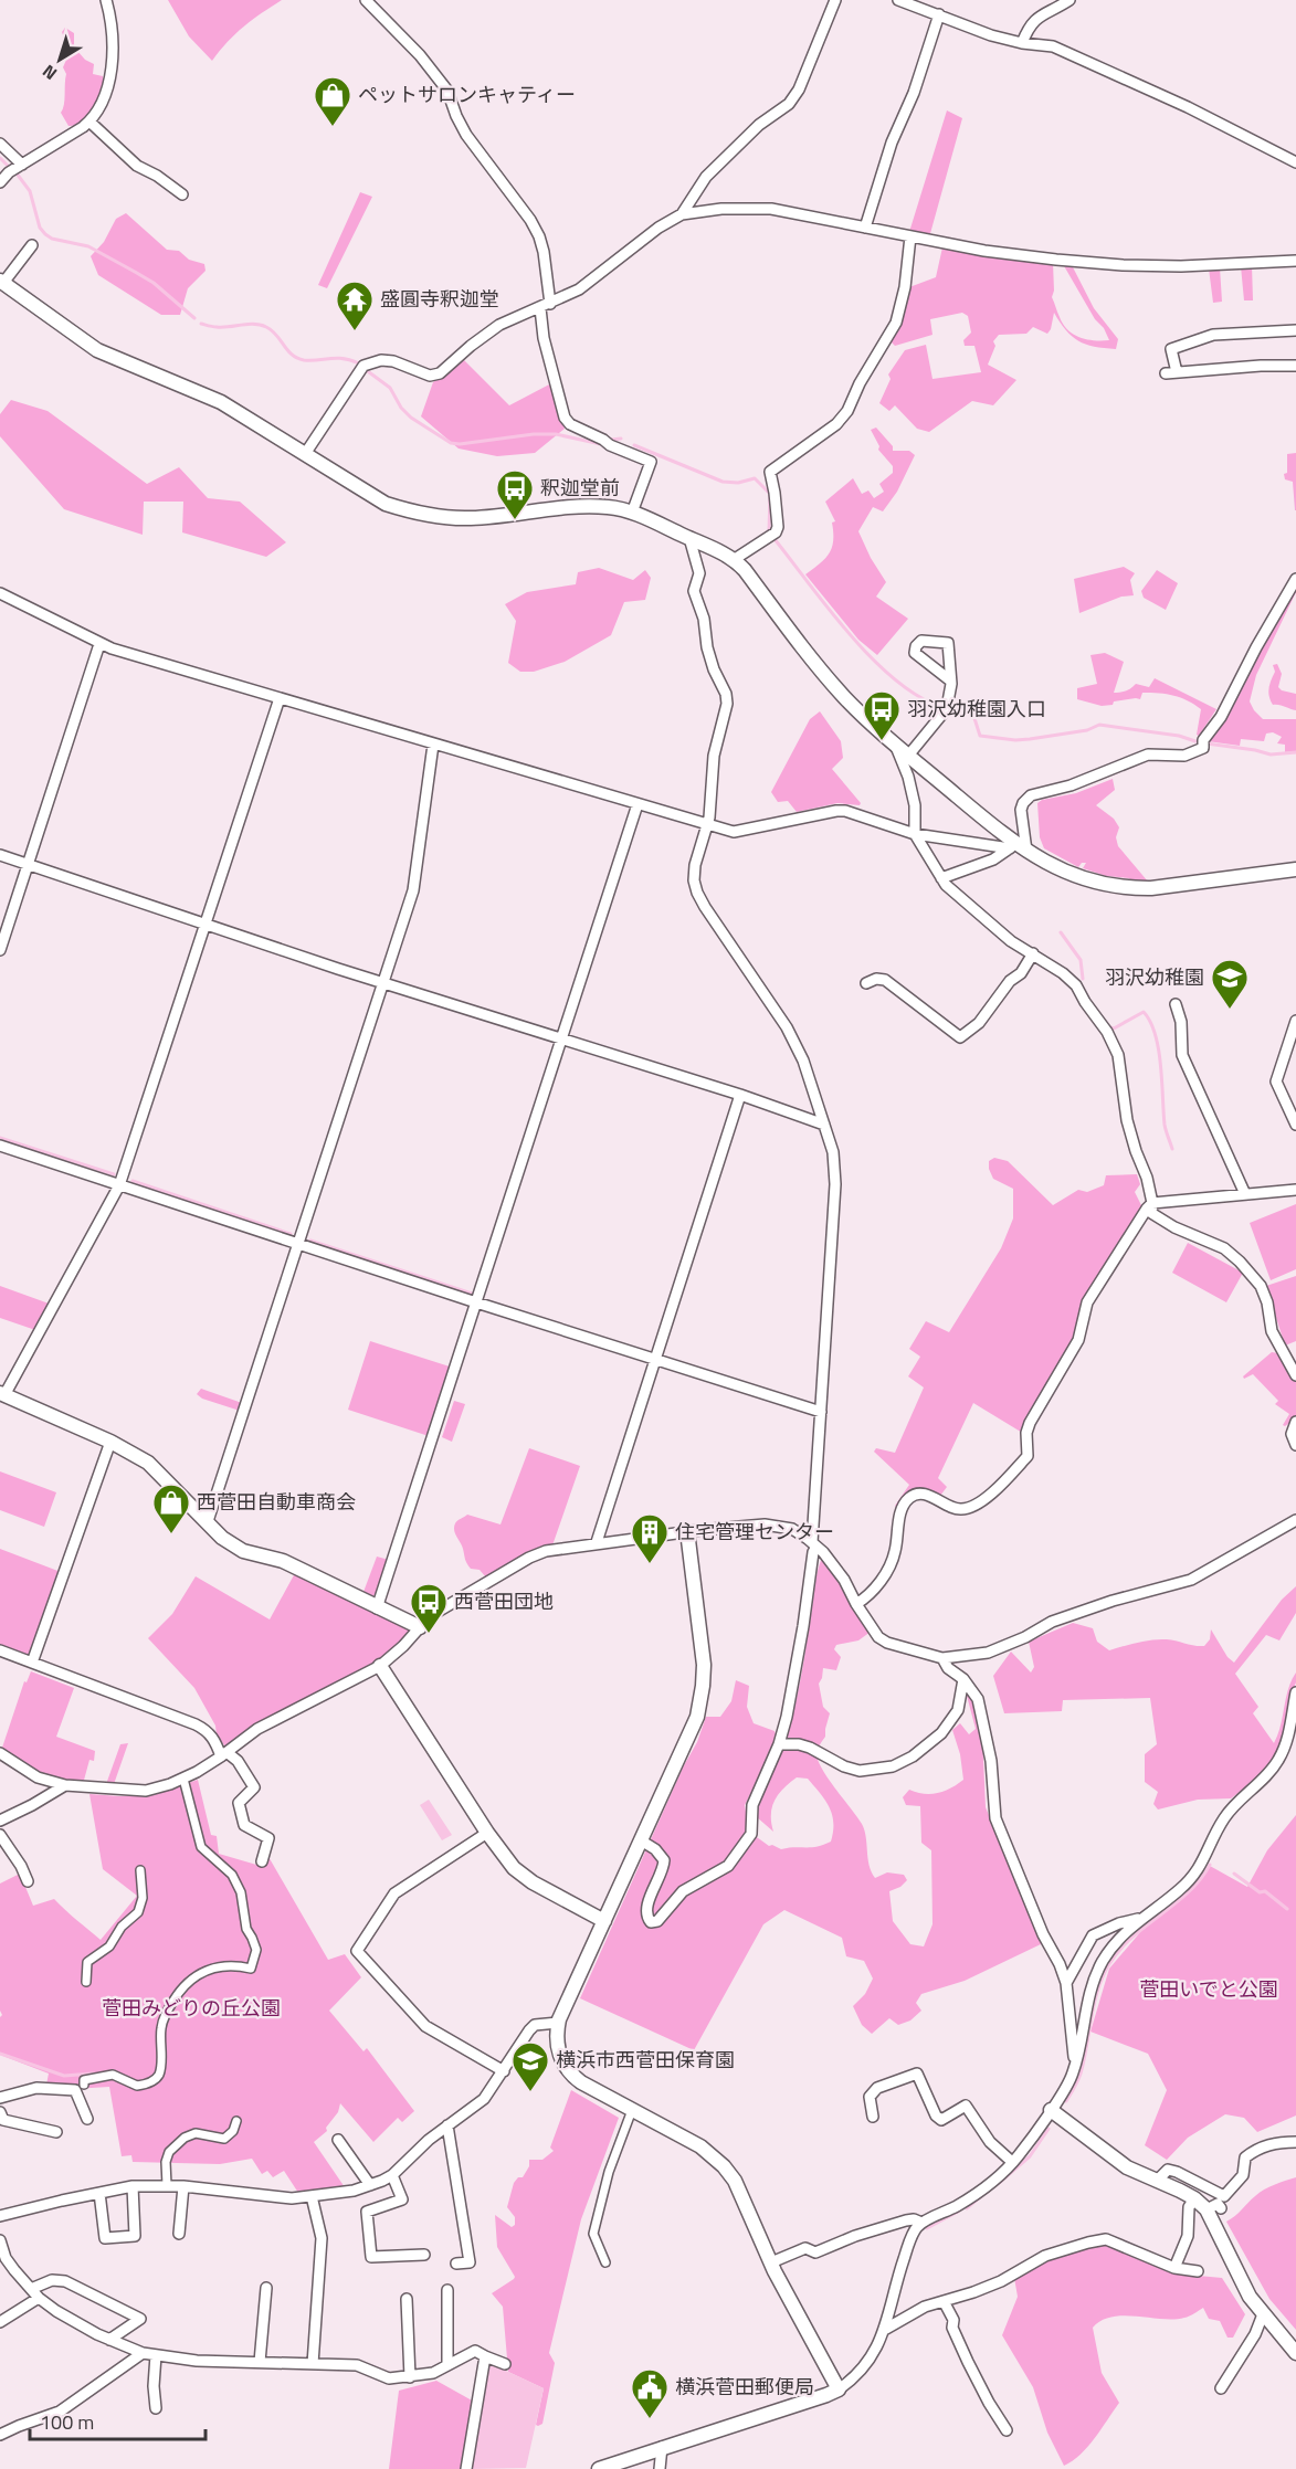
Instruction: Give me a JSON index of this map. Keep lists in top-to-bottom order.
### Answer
{
  "parks": ["菅田いでと公園", "菅田みどりの丘公園"],
  "places": {
    "shop": ["ペットサロンキャティー", "西菅田自動車商会"],
    "temple": ["盛圓寺釈迦堂"],
    "bus stop": ["釈迦堂前", "羽沢幼稚園入口", "西菅田団地"],
    "school or university": ["羽沢幼稚園", "横浜市西菅田保育園"],
    "building": ["住宅管理センター"],
    "public building": ["横浜菅田郵便局"]
  },
  "scale_bar": "100 m",
  "north": "bottom left"
}
